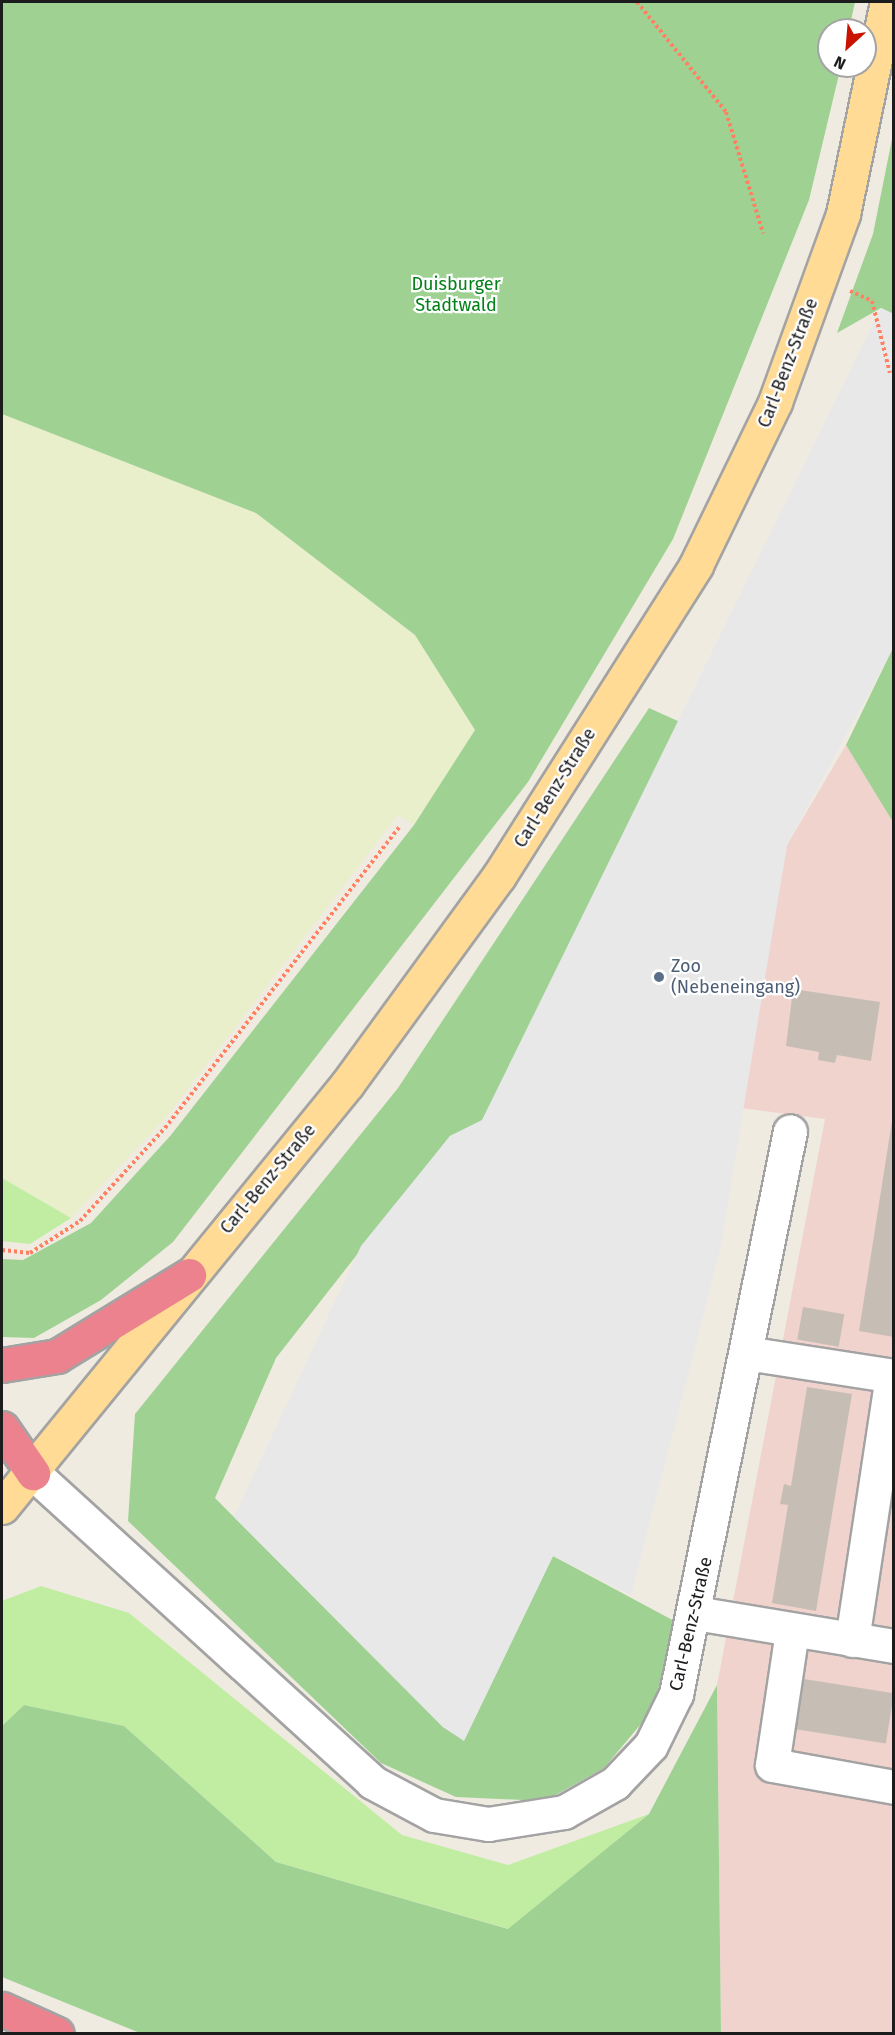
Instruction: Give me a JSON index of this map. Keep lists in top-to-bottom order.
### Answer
{
  "streets": {
    "main road": ["Carl-Benz-Straße"]
  },
  "parks": ["Duisburger Stadtwald"],
  "places": ["Zoo (Nebeneingang)"],
  "north": "bottom left"
}
